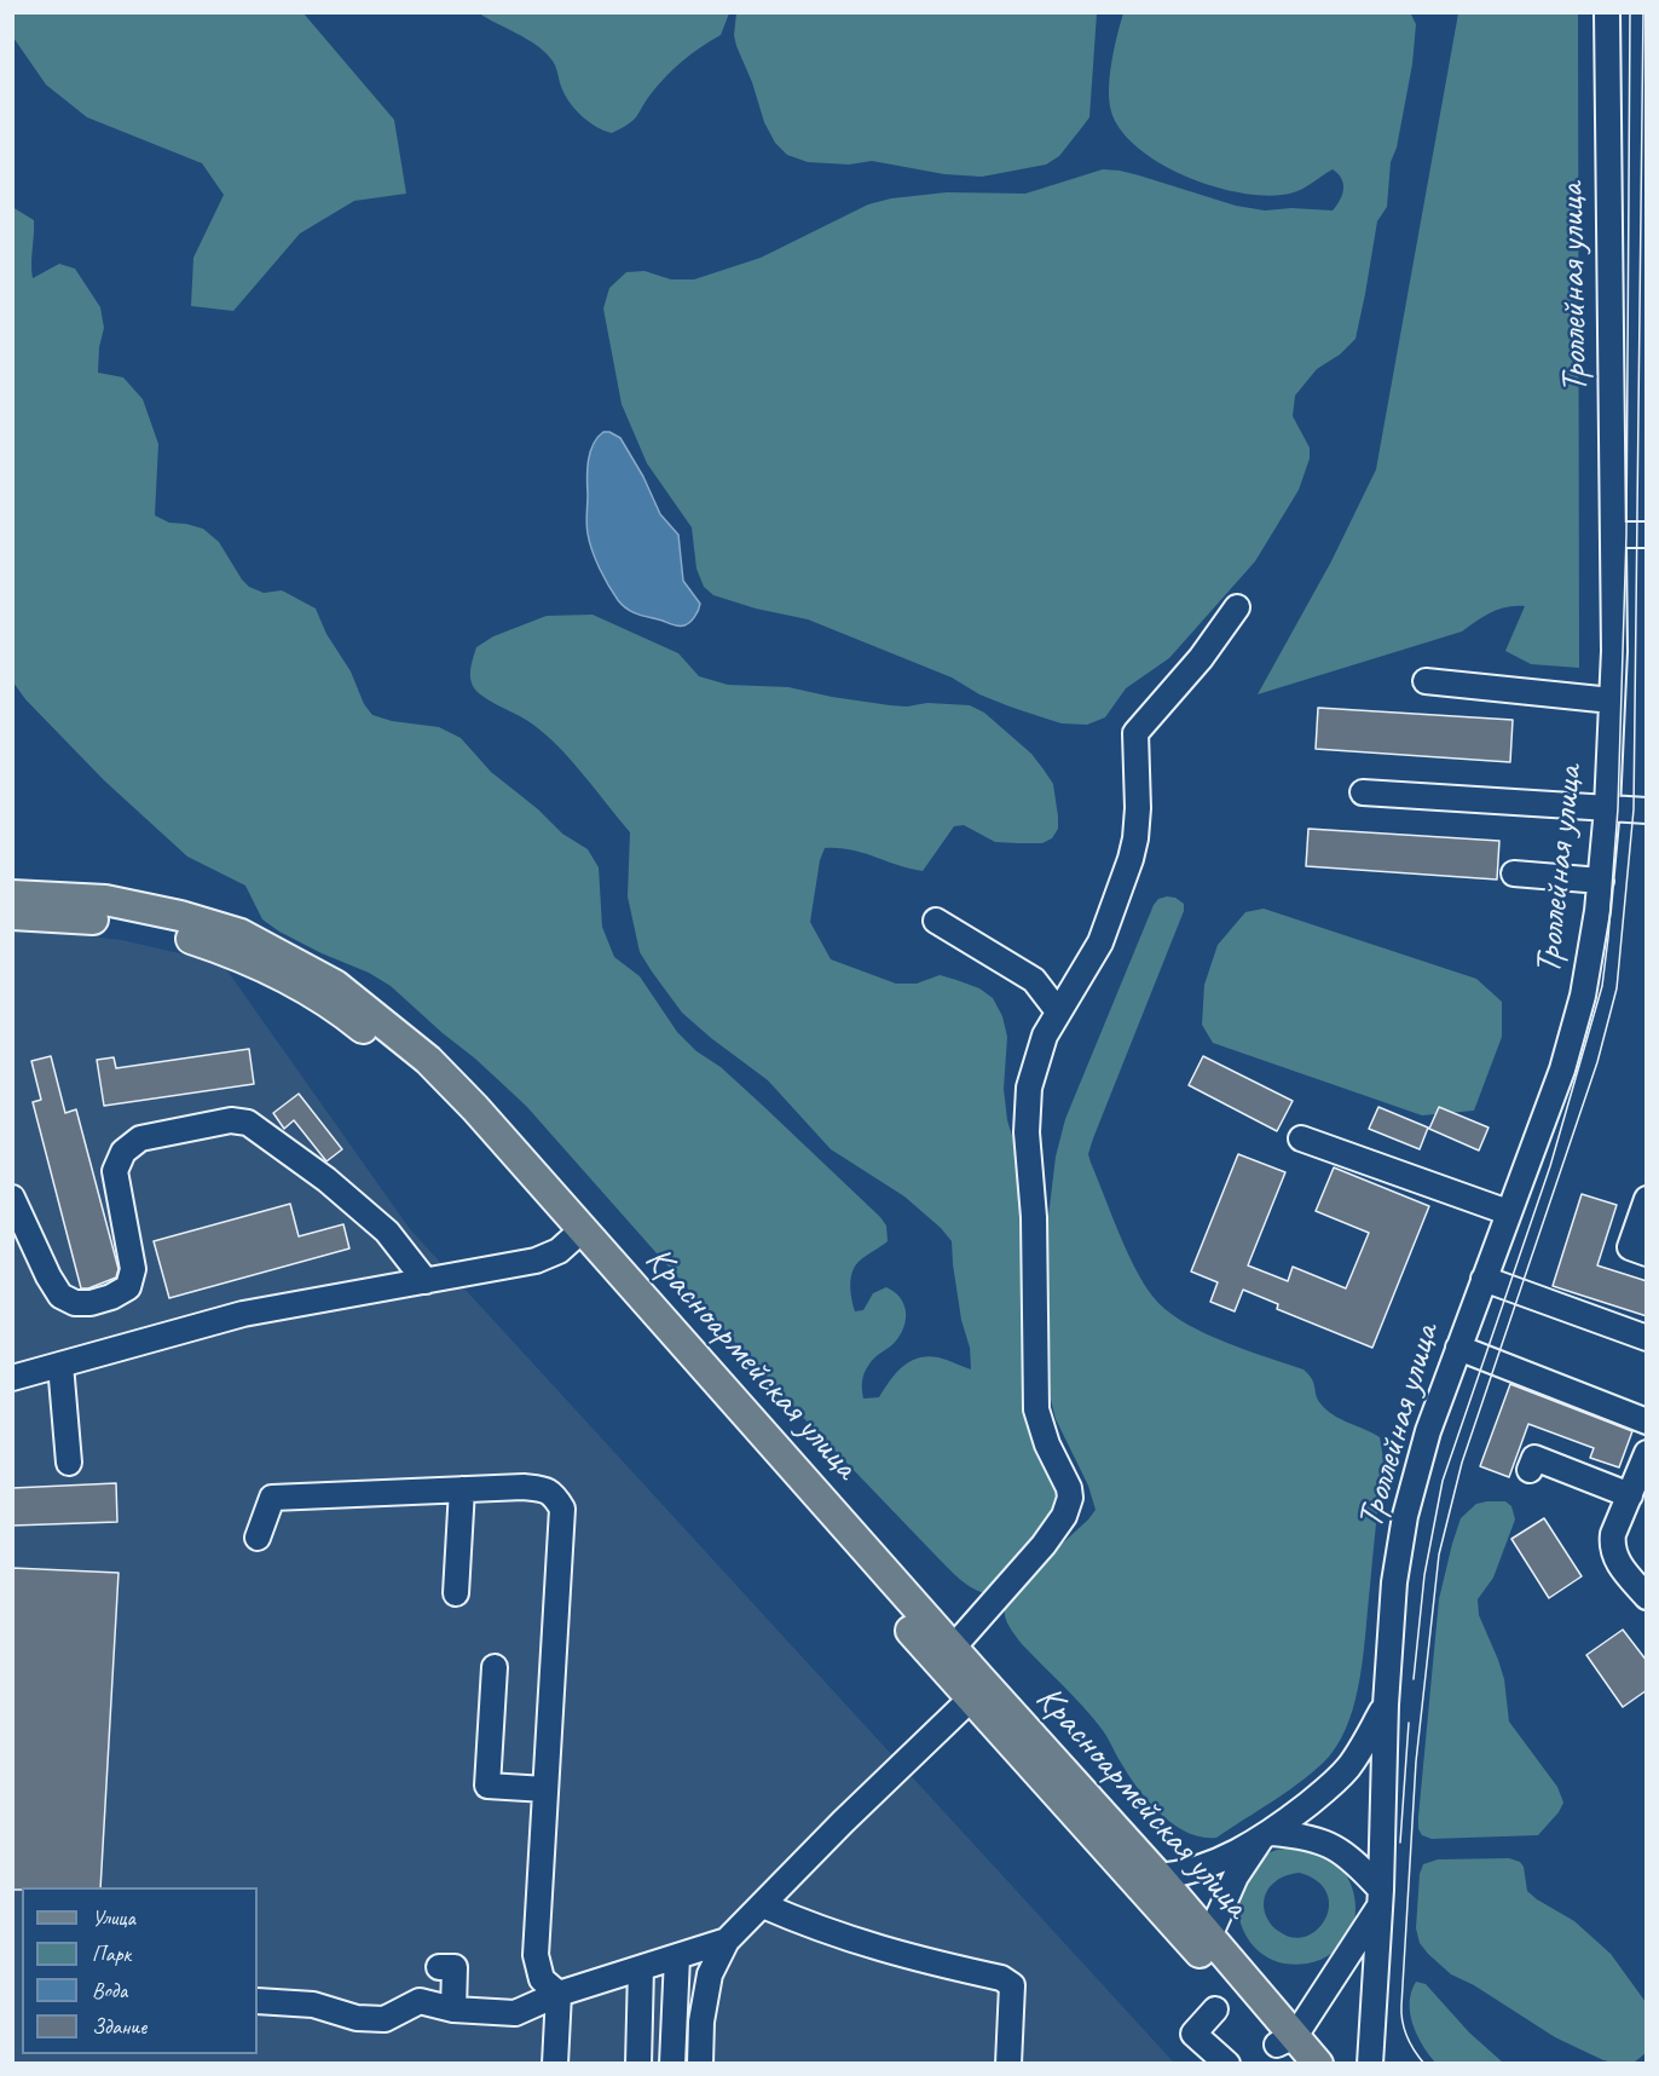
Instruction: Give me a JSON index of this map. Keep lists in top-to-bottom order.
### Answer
{
  "streets": {
    "main road": ["Красноармейская улица"],
    "street": ["Троллейная улица"]
  },
  "legend": [
    "Улица",
    "Парк",
    "Вода",
    "Здание"
  ]
}
